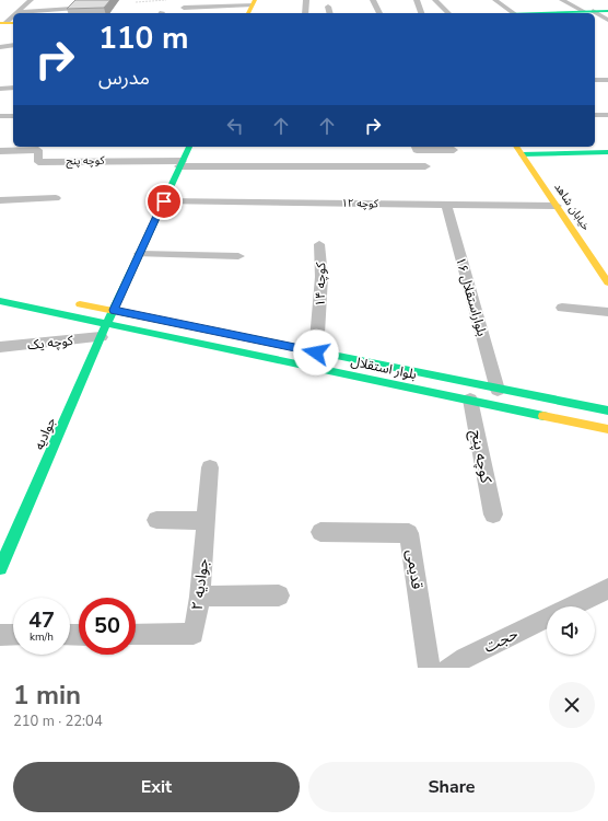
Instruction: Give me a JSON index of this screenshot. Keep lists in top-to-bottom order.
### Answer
{
  "streets": {
    "main road": ["خیابان شاهد", "بلوار استقلال", "جوادیه"],
    "street": [
      "کوچه پنج",
      "کوچه ۱۲",
      "کوچه ۱۴",
      "بلواراستقلال ۱۶",
      "کوچه یک",
      "قدیمی",
      "جوادیه ۲",
      "حجت"
    ]
  },
  "crossings": [
    ["کوچه پنج", "بلوار استقلال"],
    ["کوچه پنج", "جوادیه"],
    ["کوچه ۱۲", "خیابان شاهد"],
    ["کوچه ۱۲", "بلواراستقلال ۱۶"],
    ["کوچه ۱۲", "جوادیه"],
    ["کوچه ۱۴", "بلوار استقلال"],
    ["بلواراستقلال ۱۶", "بلوار استقلال"],
    ["کوچه یک", "جوادیه"],
    ["بلوار استقلال", "جوادیه"]
  ],
  "page": {
    "turn": ["110 m", "مدرس"],
    "speed": "47 km/h",
    "limit": "50",
    "heading": ["1 min", "210 m · 22:04"],
    "buttons": ["Exit", "Share"]
  }
}
